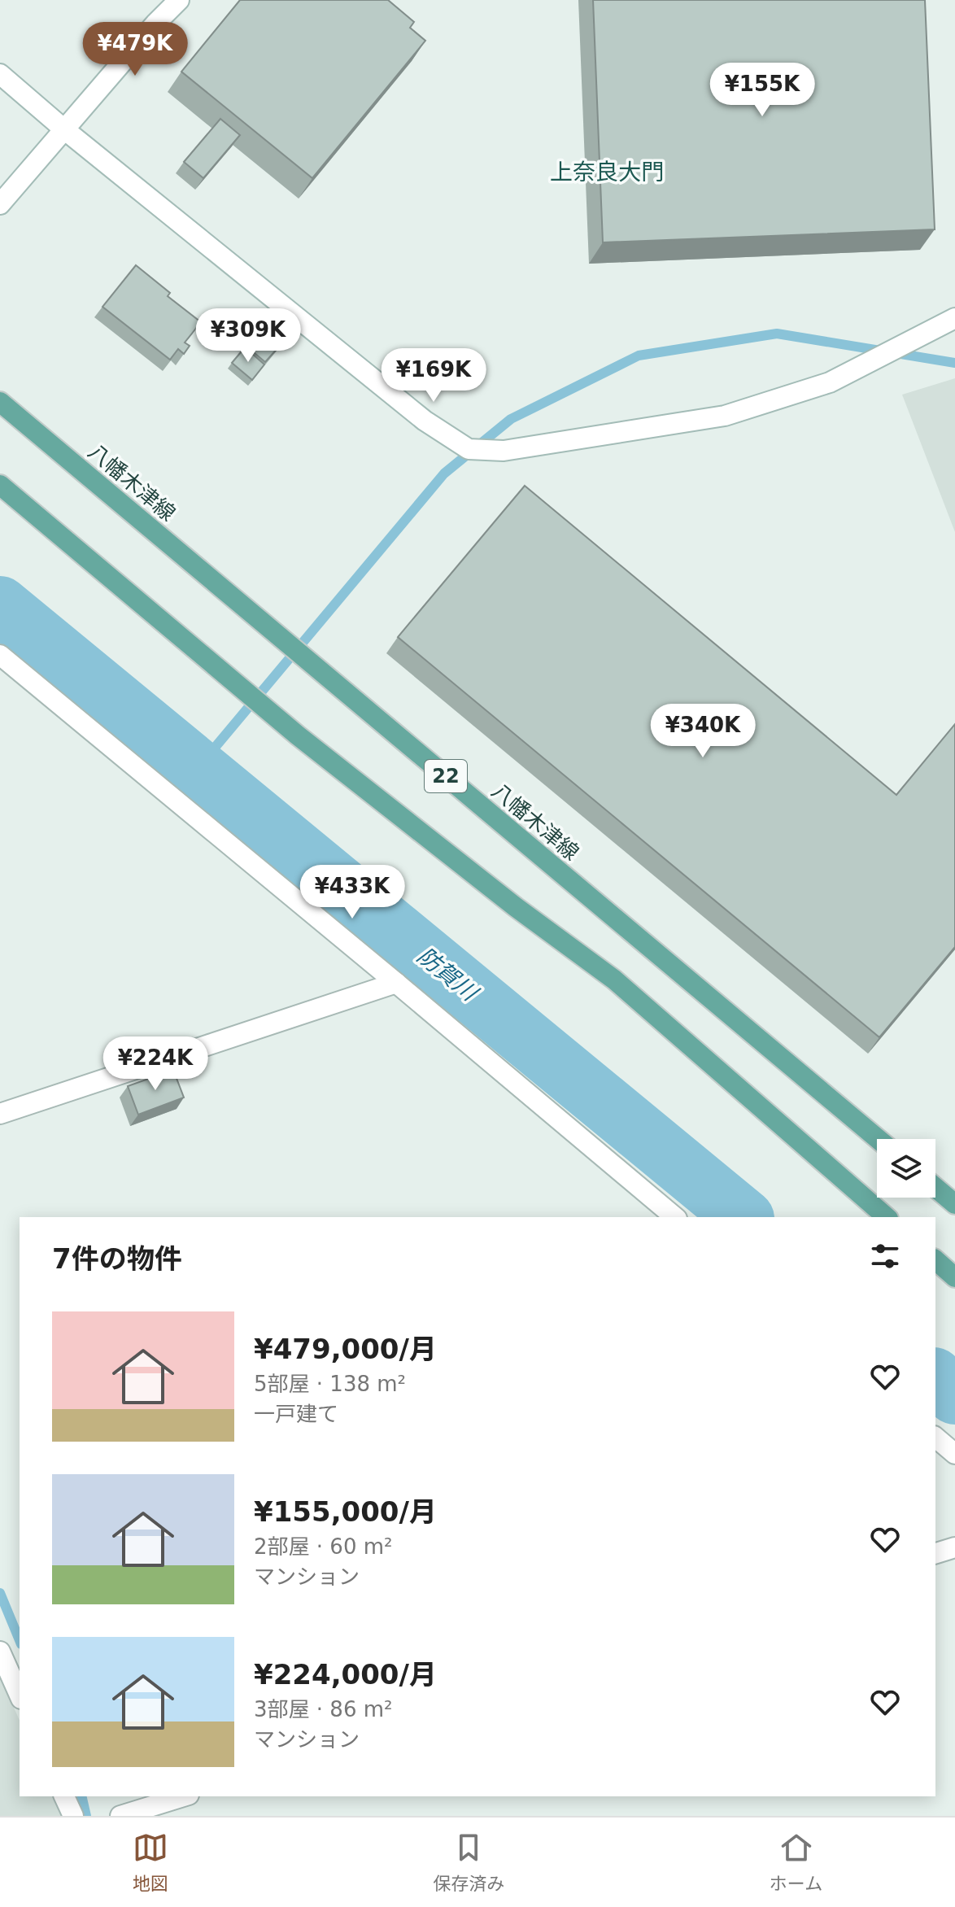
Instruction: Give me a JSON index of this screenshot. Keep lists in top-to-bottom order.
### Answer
{
  "streets": {
    "main road": ["八幡木津線", "22"]
  },
  "districts": ["上奈良大門"],
  "water": ["防賀川"],
  "page": {
    "price": [
      "¥479K",
      "¥155K",
      "¥309K",
      "¥169K",
      "¥340K",
      "¥433K",
      "¥224K"
    ],
    "heading": "7件の物件",
    "list": [
      {
        "name": "¥479,000/月",
        "note": "5部屋 · 138 m² · 一戸建て"
      },
      {
        "name": "¥155,000/月",
        "note": "2部屋 · 60 m² · マンション"
      },
      {
        "name": "¥224,000/月",
        "note": "3部屋 · 86 m² · マンション"
      }
    ],
    "tabs": ["地図", "保存済み", "ホーム"]
  }
}
